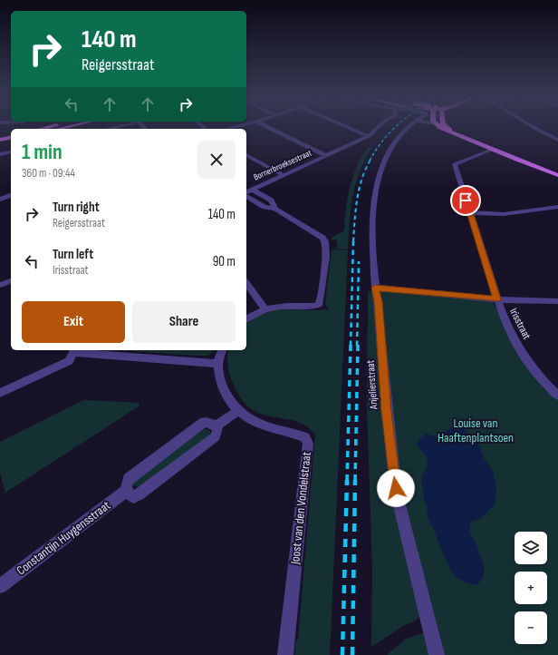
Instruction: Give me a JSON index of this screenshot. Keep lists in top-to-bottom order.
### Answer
{
  "streets": {
    "street": [
      "Bornerbroeksestraat",
      "Irisstraat",
      "Anjelierstraat",
      "Joost van den Vondelstraat",
      "Constantijn Huygensstraat"
    ]
  },
  "parks": ["Louise van Haaftenplantsoen"],
  "page": {
    "turn": ["140 m", "Reigersstraat"],
    "heading": ["1 min", "360 m · 09:44"],
    "list": [
      {
        "name": "Turn right",
        "note": "Reigersstraat",
        "value": "140 m"
      },
      {
        "name": "Turn left",
        "note": "Irisstraat",
        "value": "90 m"
      }
    ],
    "buttons": ["Exit", "Share"],
    "map_buttons": ["+", "−"]
  }
}
